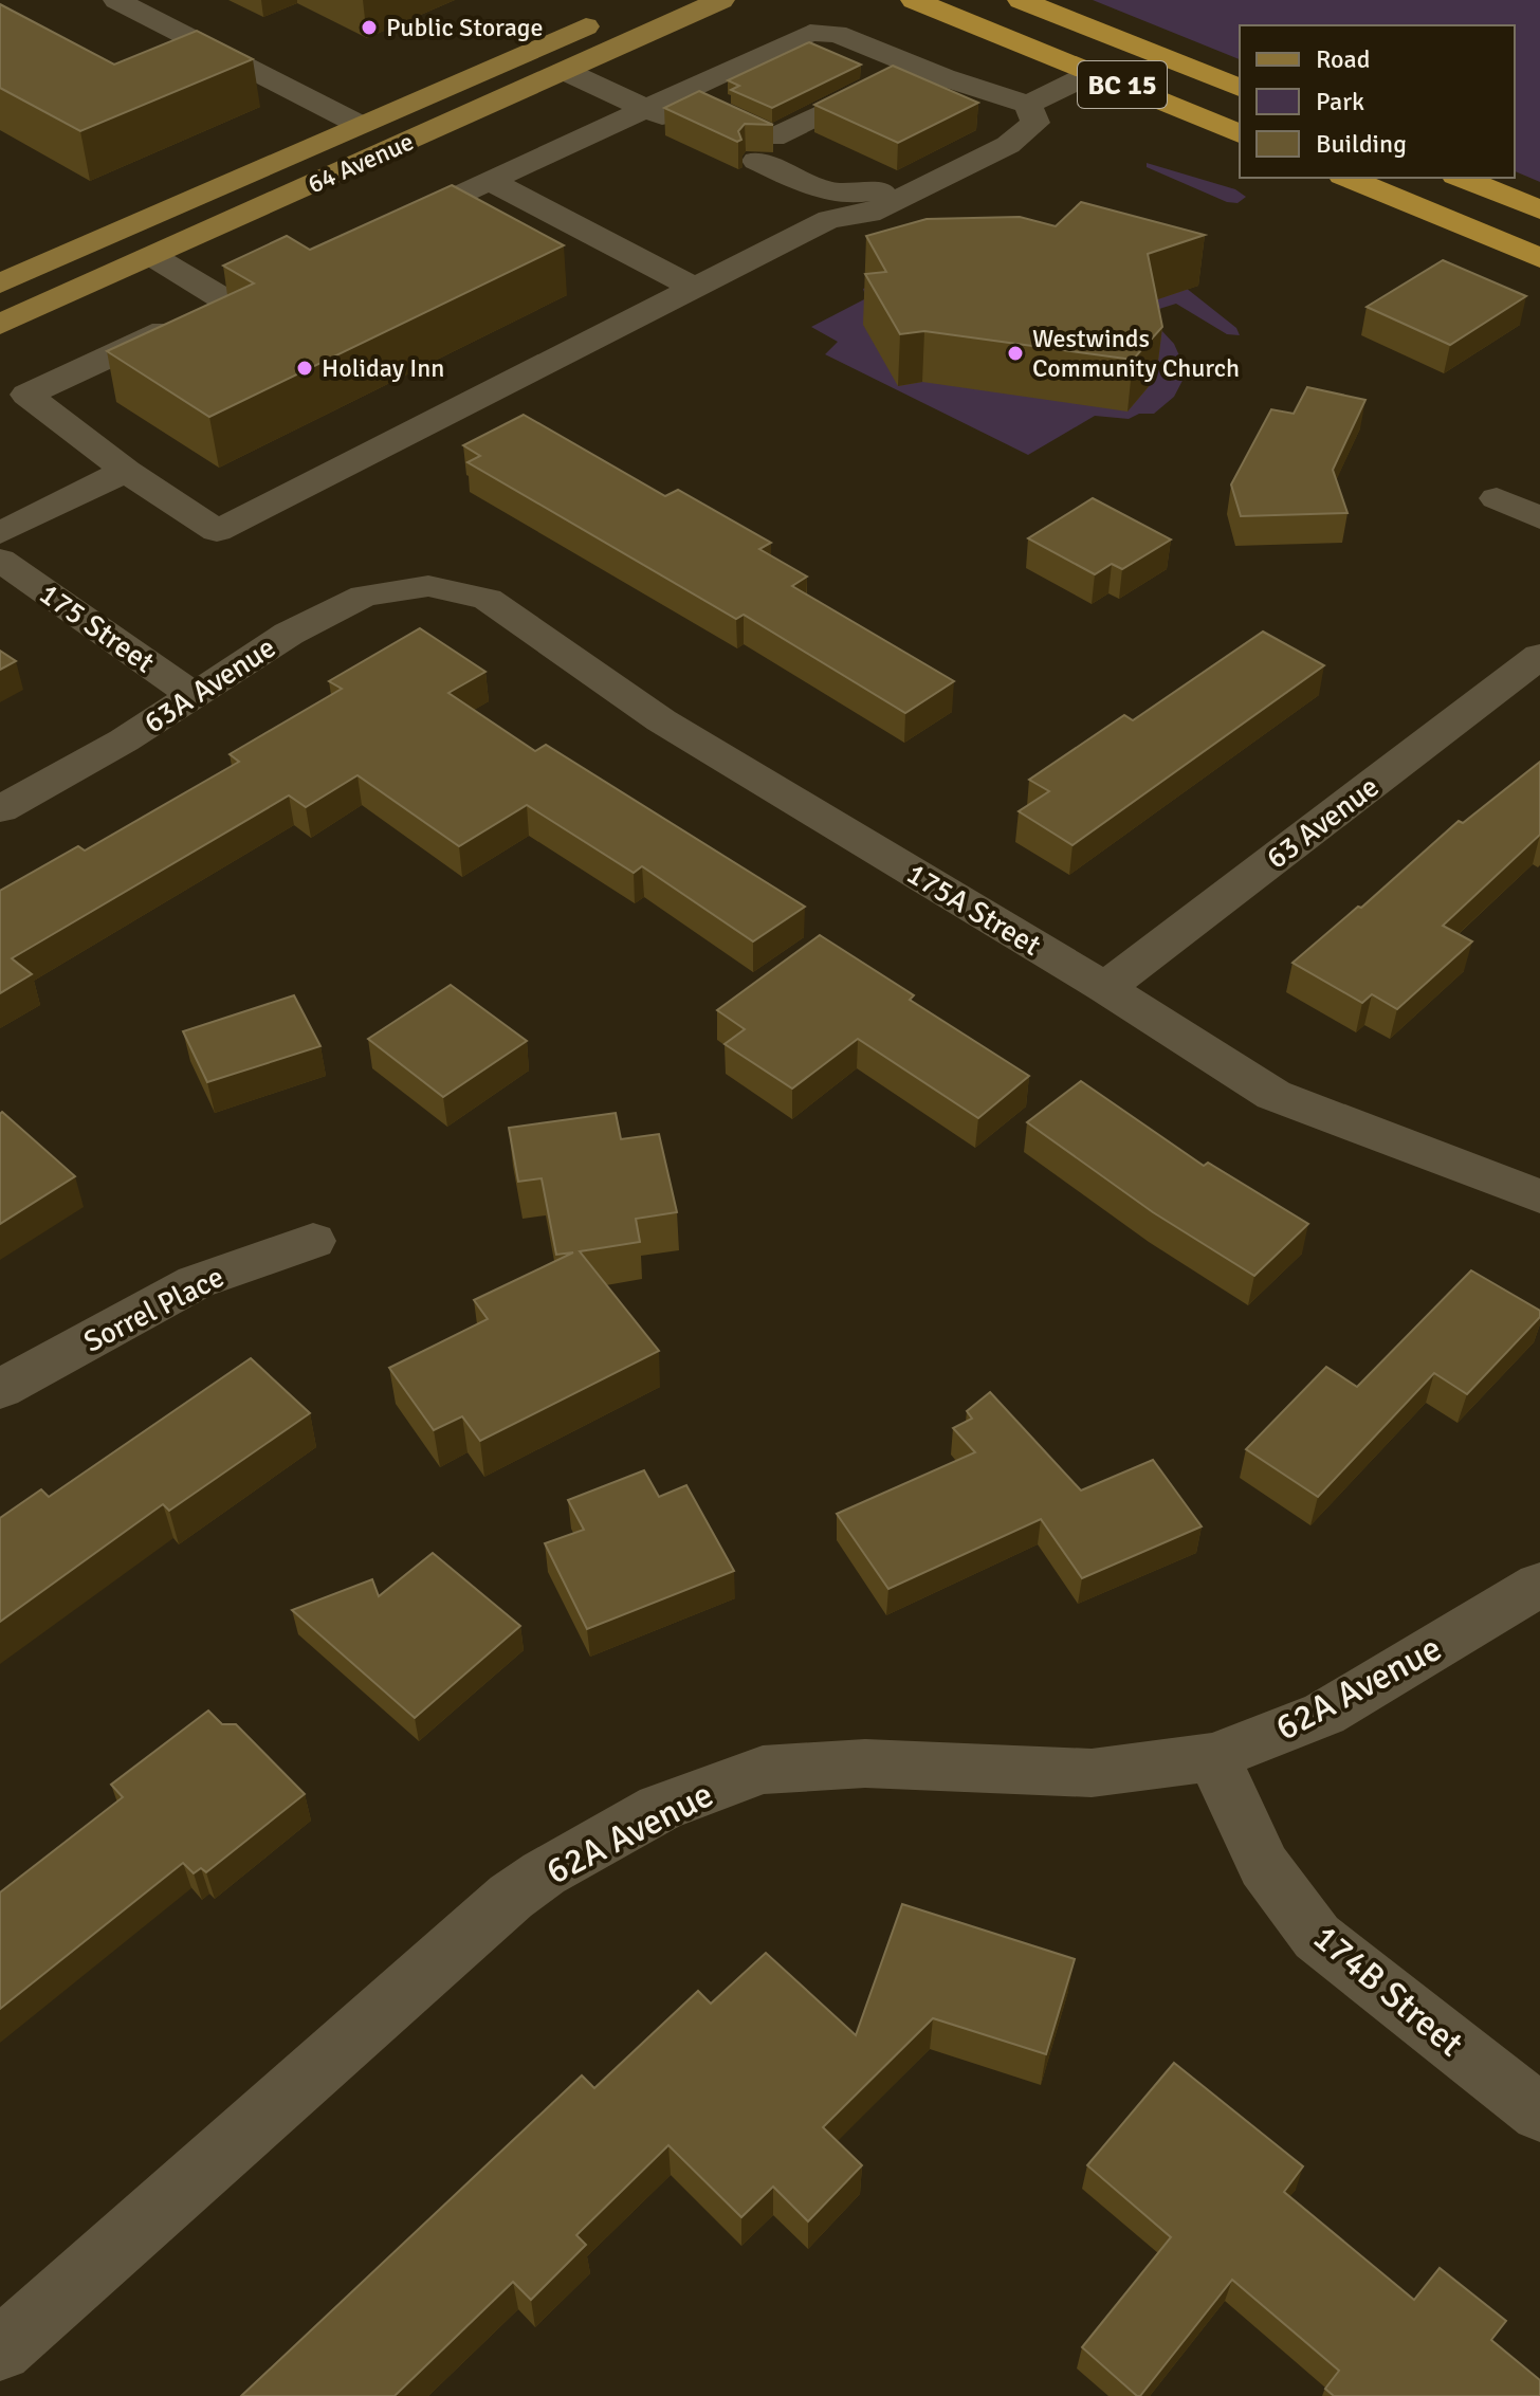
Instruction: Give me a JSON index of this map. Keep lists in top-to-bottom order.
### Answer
{
  "streets": {
    "highway": ["BC 15"],
    "main road": ["64 Avenue"],
    "street": [
      "175 Street",
      "63A Avenue",
      "63 Avenue",
      "175A Street",
      "Sorrel Place",
      "62A Avenue",
      "174B Street"
    ]
  },
  "crossings": [
    ["175 Street", "63A Avenue"],
    ["63A Avenue", "175A Street"],
    ["63 Avenue", "175A Street"],
    ["62A Avenue", "174B Street"]
  ],
  "places": ["Public Storage", "Westwinds Community Church", "Holiday Inn"],
  "legend": ["Road", "Park", "Building"]
}
